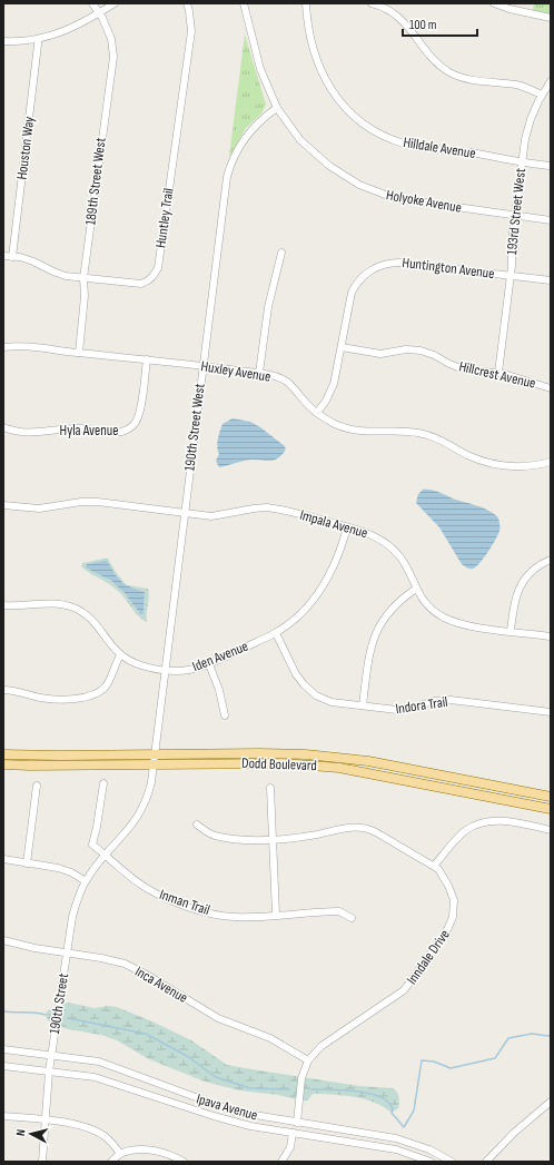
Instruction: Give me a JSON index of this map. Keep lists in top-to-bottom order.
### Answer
{
  "streets": {
    "main road": ["Dodd Boulevard"],
    "street": [
      "Houston Way",
      "Hilldale Avenue",
      "189th Street West",
      "Holyoke Avenue",
      "193rd Street West",
      "Huntley Trail",
      "Huntington Avenue",
      "Huxley Avenue",
      "Hillcrest Avenue",
      "190th Street West",
      "Hyla Avenue",
      "Impala Avenue",
      "Iden Avenue",
      "Indora Trail",
      "Inman Trail",
      "Inndale Drive",
      "Inca Avenue",
      "190th Street",
      "Ipava Avenue"
    ]
  },
  "crossings": [
    ["Houston Way", "Huntley Trail"],
    ["Hilldale Avenue", "193rd Street West"],
    ["189th Street West", "Huntley Trail"],
    ["189th Street West", "Huxley Avenue"],
    ["Holyoke Avenue", "193rd Street West"],
    ["Holyoke Avenue", "190th Street West"],
    ["193rd Street West", "Huntington Avenue"],
    ["193rd Street West", "Hillcrest Avenue"],
    ["Huntington Avenue", "Huxley Avenue"],
    ["Huntington Avenue", "Hillcrest Avenue"],
    ["Huxley Avenue", "190th Street West"],
    ["Huxley Avenue", "Hyla Avenue"],
    ["190th Street West", "Impala Avenue"],
    ["190th Street West", "Iden Avenue"],
    ["190th Street West", "Dodd Boulevard"],
    ["190th Street West", "190th Street"],
    ["Impala Avenue", "Iden Avenue"],
    ["Iden Avenue", "Indora Trail"],
    ["Dodd Boulevard", "190th Street"],
    ["Inman Trail", "190th Street"],
    ["Inndale Drive", "Inca Avenue"],
    ["Inndale Drive", "Ipava Avenue"],
    ["Inca Avenue", "190th Street"],
    ["190th Street", "Ipava Avenue"]
  ],
  "scale_bar": "100 m",
  "north": "left"
}
